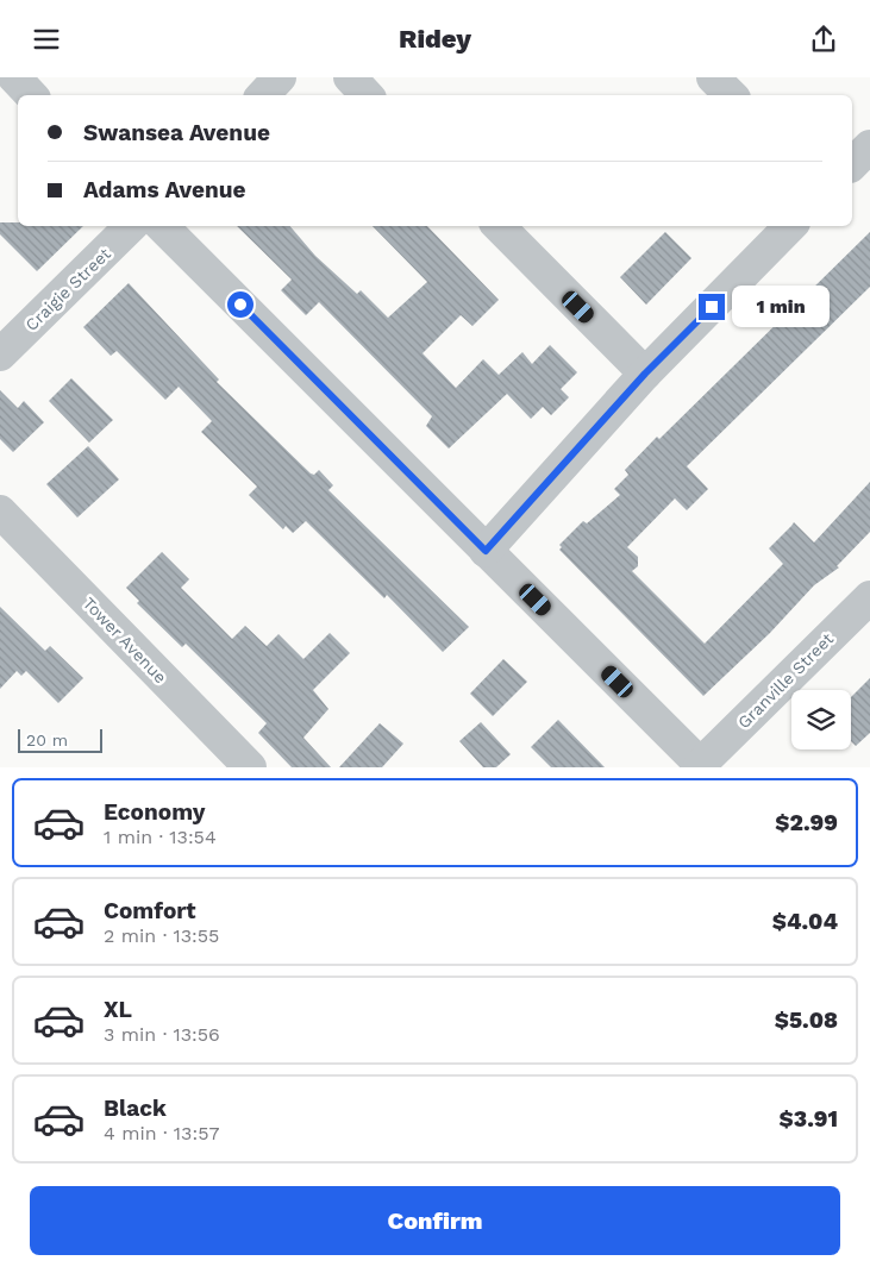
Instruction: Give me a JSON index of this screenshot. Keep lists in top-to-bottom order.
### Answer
{
  "streets": {
    "street": ["Craigie Street", "Tower Avenue", "Granville Street"]
  },
  "scale_bar": "20 m",
  "page": {
    "header": "Ridey",
    "banner": ["Swansea Avenue", "Adams Avenue"],
    "bubble": "1 min",
    "scale": "20 m",
    "list": [
      {
        "name": "Economy",
        "note": "1 min · 13:54",
        "value": "$2.99"
      },
      {
        "name": "Comfort",
        "note": "2 min · 13:55",
        "value": "$4.04"
      },
      {
        "name": "XL",
        "note": "3 min · 13:56",
        "value": "$5.08"
      },
      {
        "name": "Black",
        "note": "4 min · 13:57",
        "value": "$3.91"
      }
    ],
    "buttons": "Confirm"
  }
}
